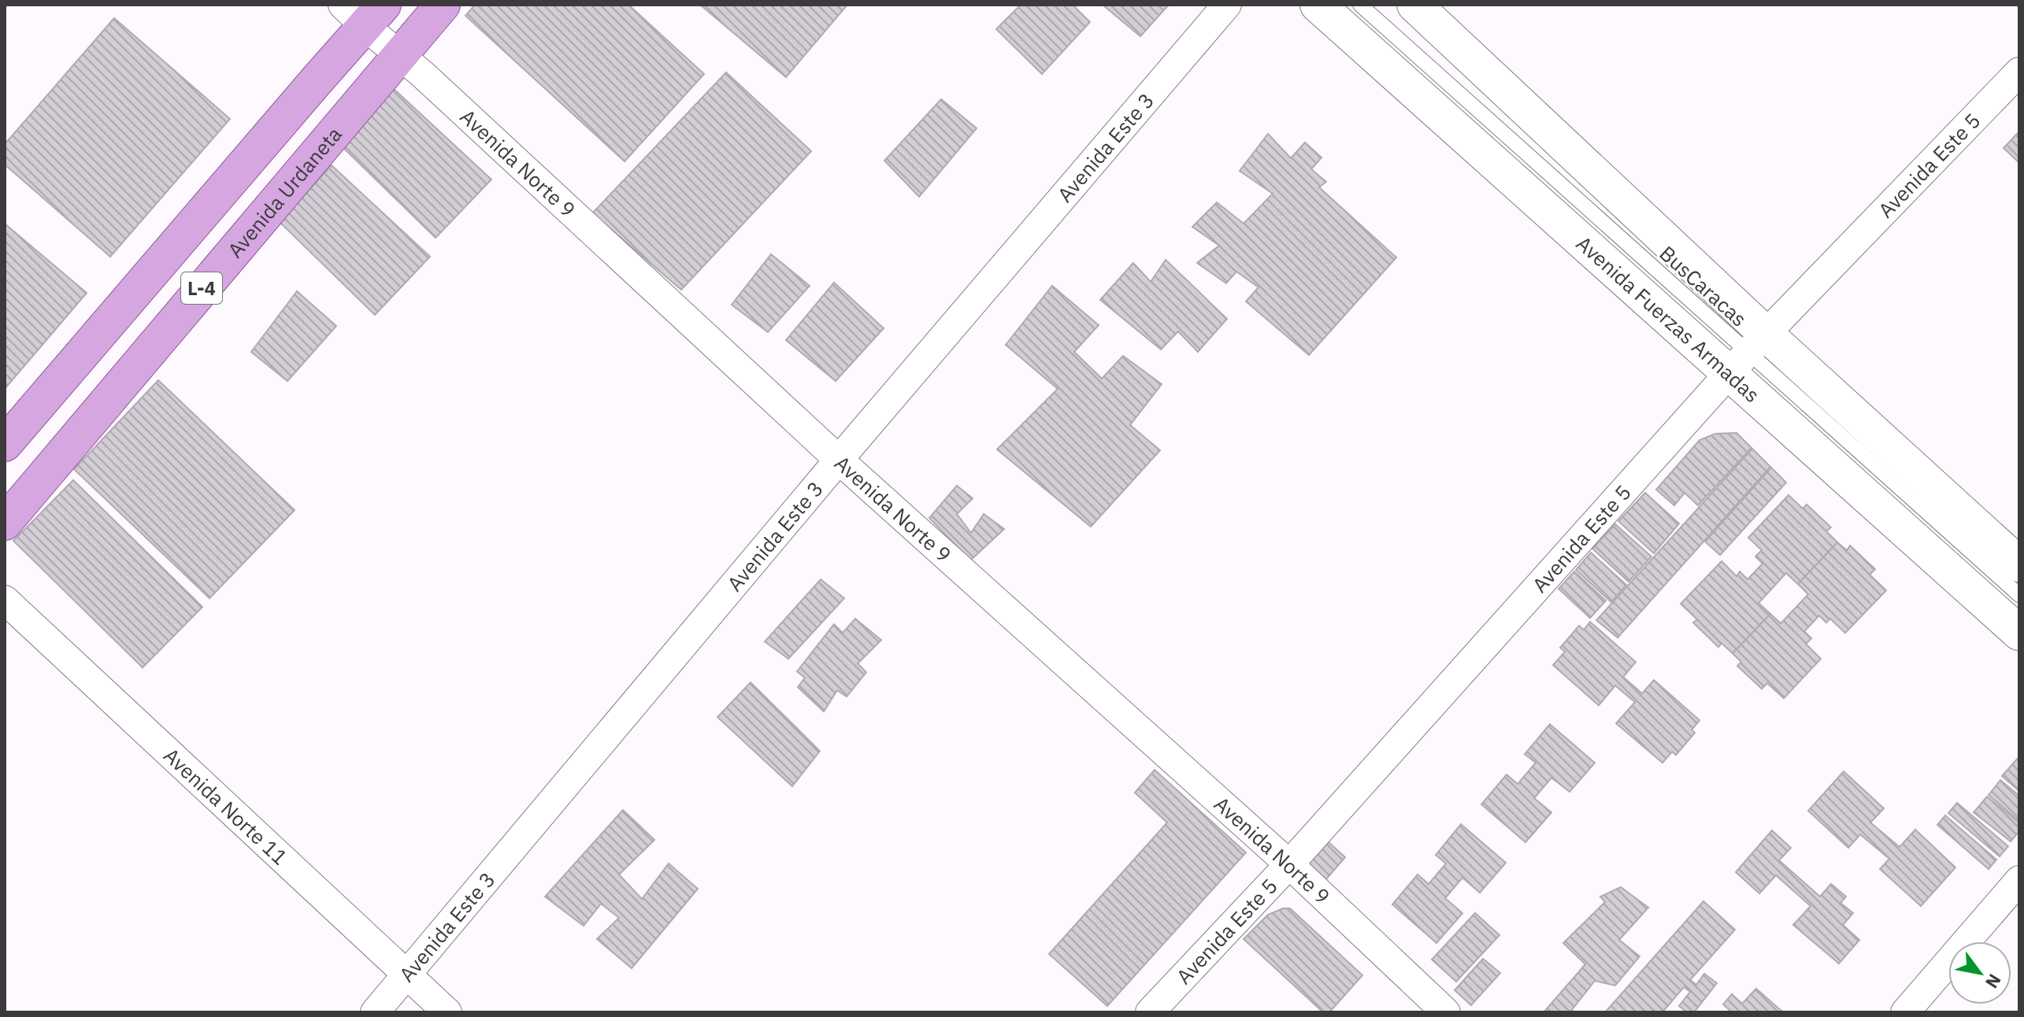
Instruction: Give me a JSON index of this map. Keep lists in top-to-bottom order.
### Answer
{
  "streets": {
    "main road": ["Avenida Urdaneta", "L-4", "Avenida Fuerzas Armadas"],
    "street": [
      "Avenida Este 3",
      "Avenida Norte 9",
      "Avenida Este 5",
      "Avenida Norte 11"
    ],
    "lane": ["BusCaracas"]
  },
  "crossings": [
    ["Avenida Este 3", "Avenida Norte 9"],
    ["Avenida Este 3", "Avenida Norte 11"],
    ["Avenida Norte 9", "Avenida Este 5"],
    ["Avenida Norte 9", "Avenida Urdaneta"],
    ["Avenida Norte 9", "L-4"],
    ["Avenida Este 5", "BusCaracas"],
    ["Avenida Este 5", "Avenida Fuerzas Armadas"],
    ["BusCaracas", "Avenida Fuerzas Armadas"]
  ],
  "north": "bottom right"
}
